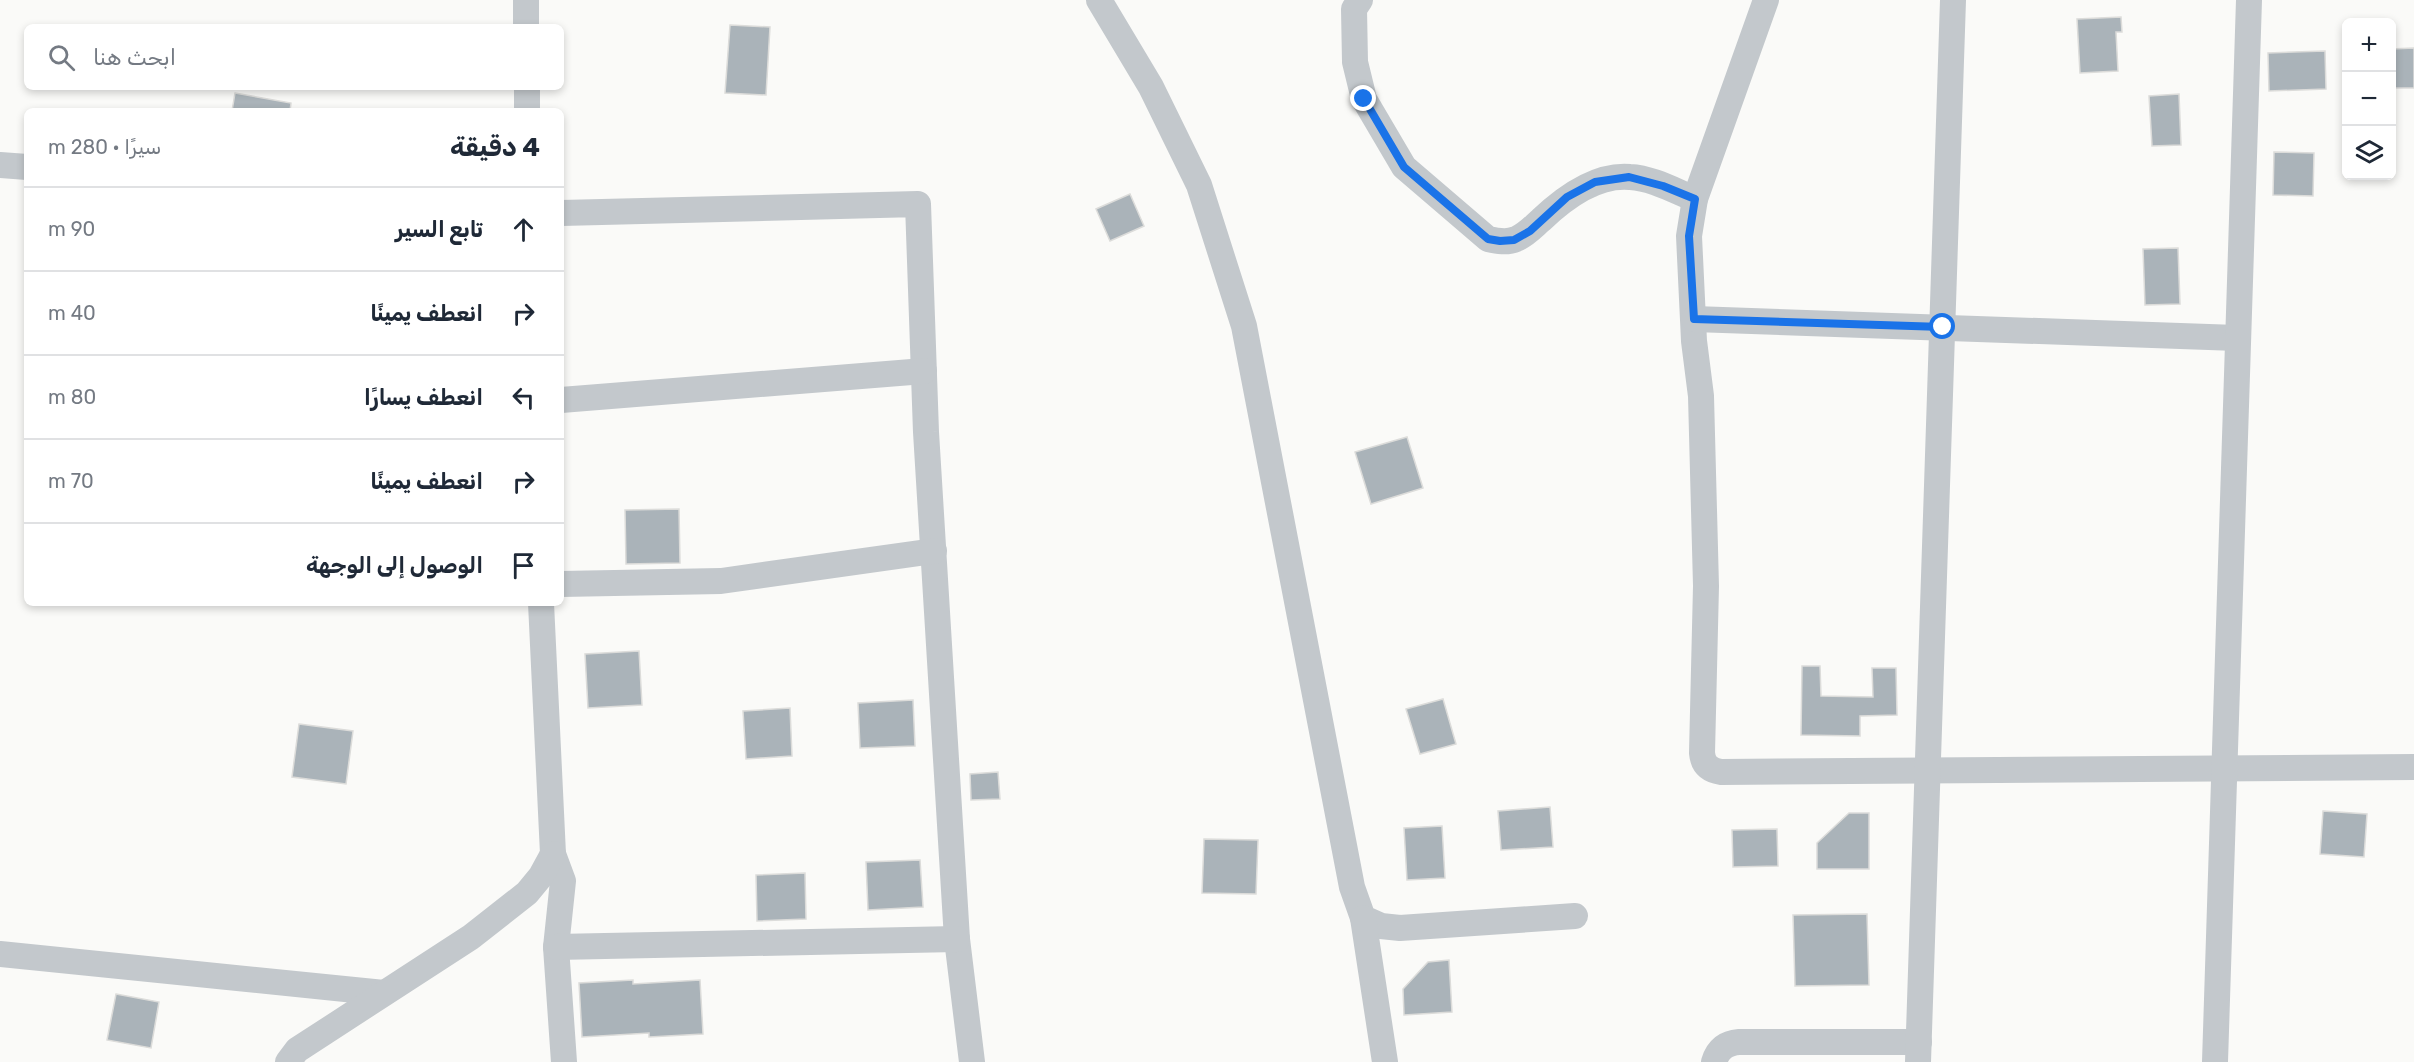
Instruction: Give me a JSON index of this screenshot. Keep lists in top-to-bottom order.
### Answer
{
  "page": {
    "map_buttons": ["+", "−"],
    "search": "ابحث هنا",
    "heading": ["4 دقيقة", "سيرًا · 280 m"],
    "list": [
      ["تابع السير", "90 m"],
      ["انعطف يمينًا", "40 m"],
      ["انعطف يسارًا", "80 m"],
      ["انعطف يمينًا", "70 m"],
      "الوصول إلى الوجهة"
    ]
  }
}
